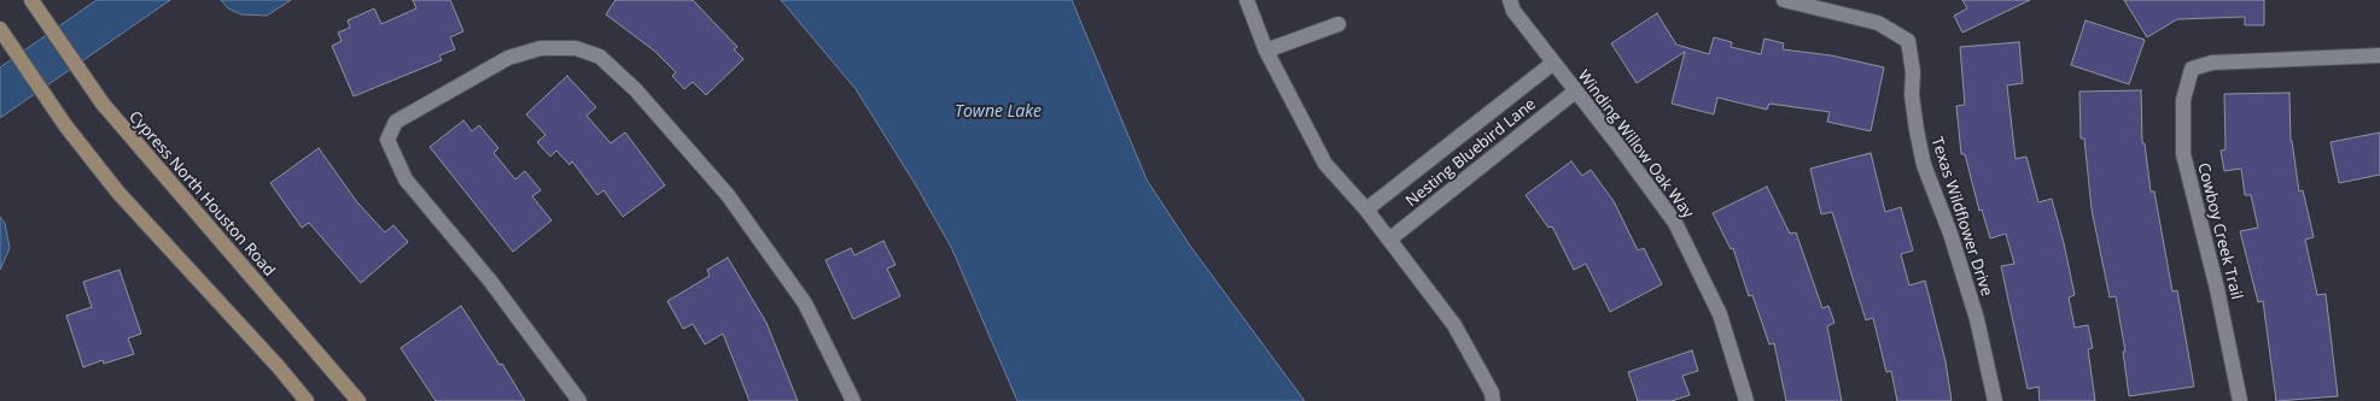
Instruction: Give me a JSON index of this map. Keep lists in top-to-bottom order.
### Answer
{
  "streets": {
    "main road": ["Cypress North Houston Road"],
    "street": [
      "Winding Willow Oak Way",
      "Nesting Bluebird Lane",
      "Texas Wildflower Drive",
      "Cowboy Creek Trail"
    ]
  },
  "crossings": [
    ["Winding Willow Oak Way", "Nesting Bluebird Lane"]
  ],
  "water": ["Towne Lake"]
}
